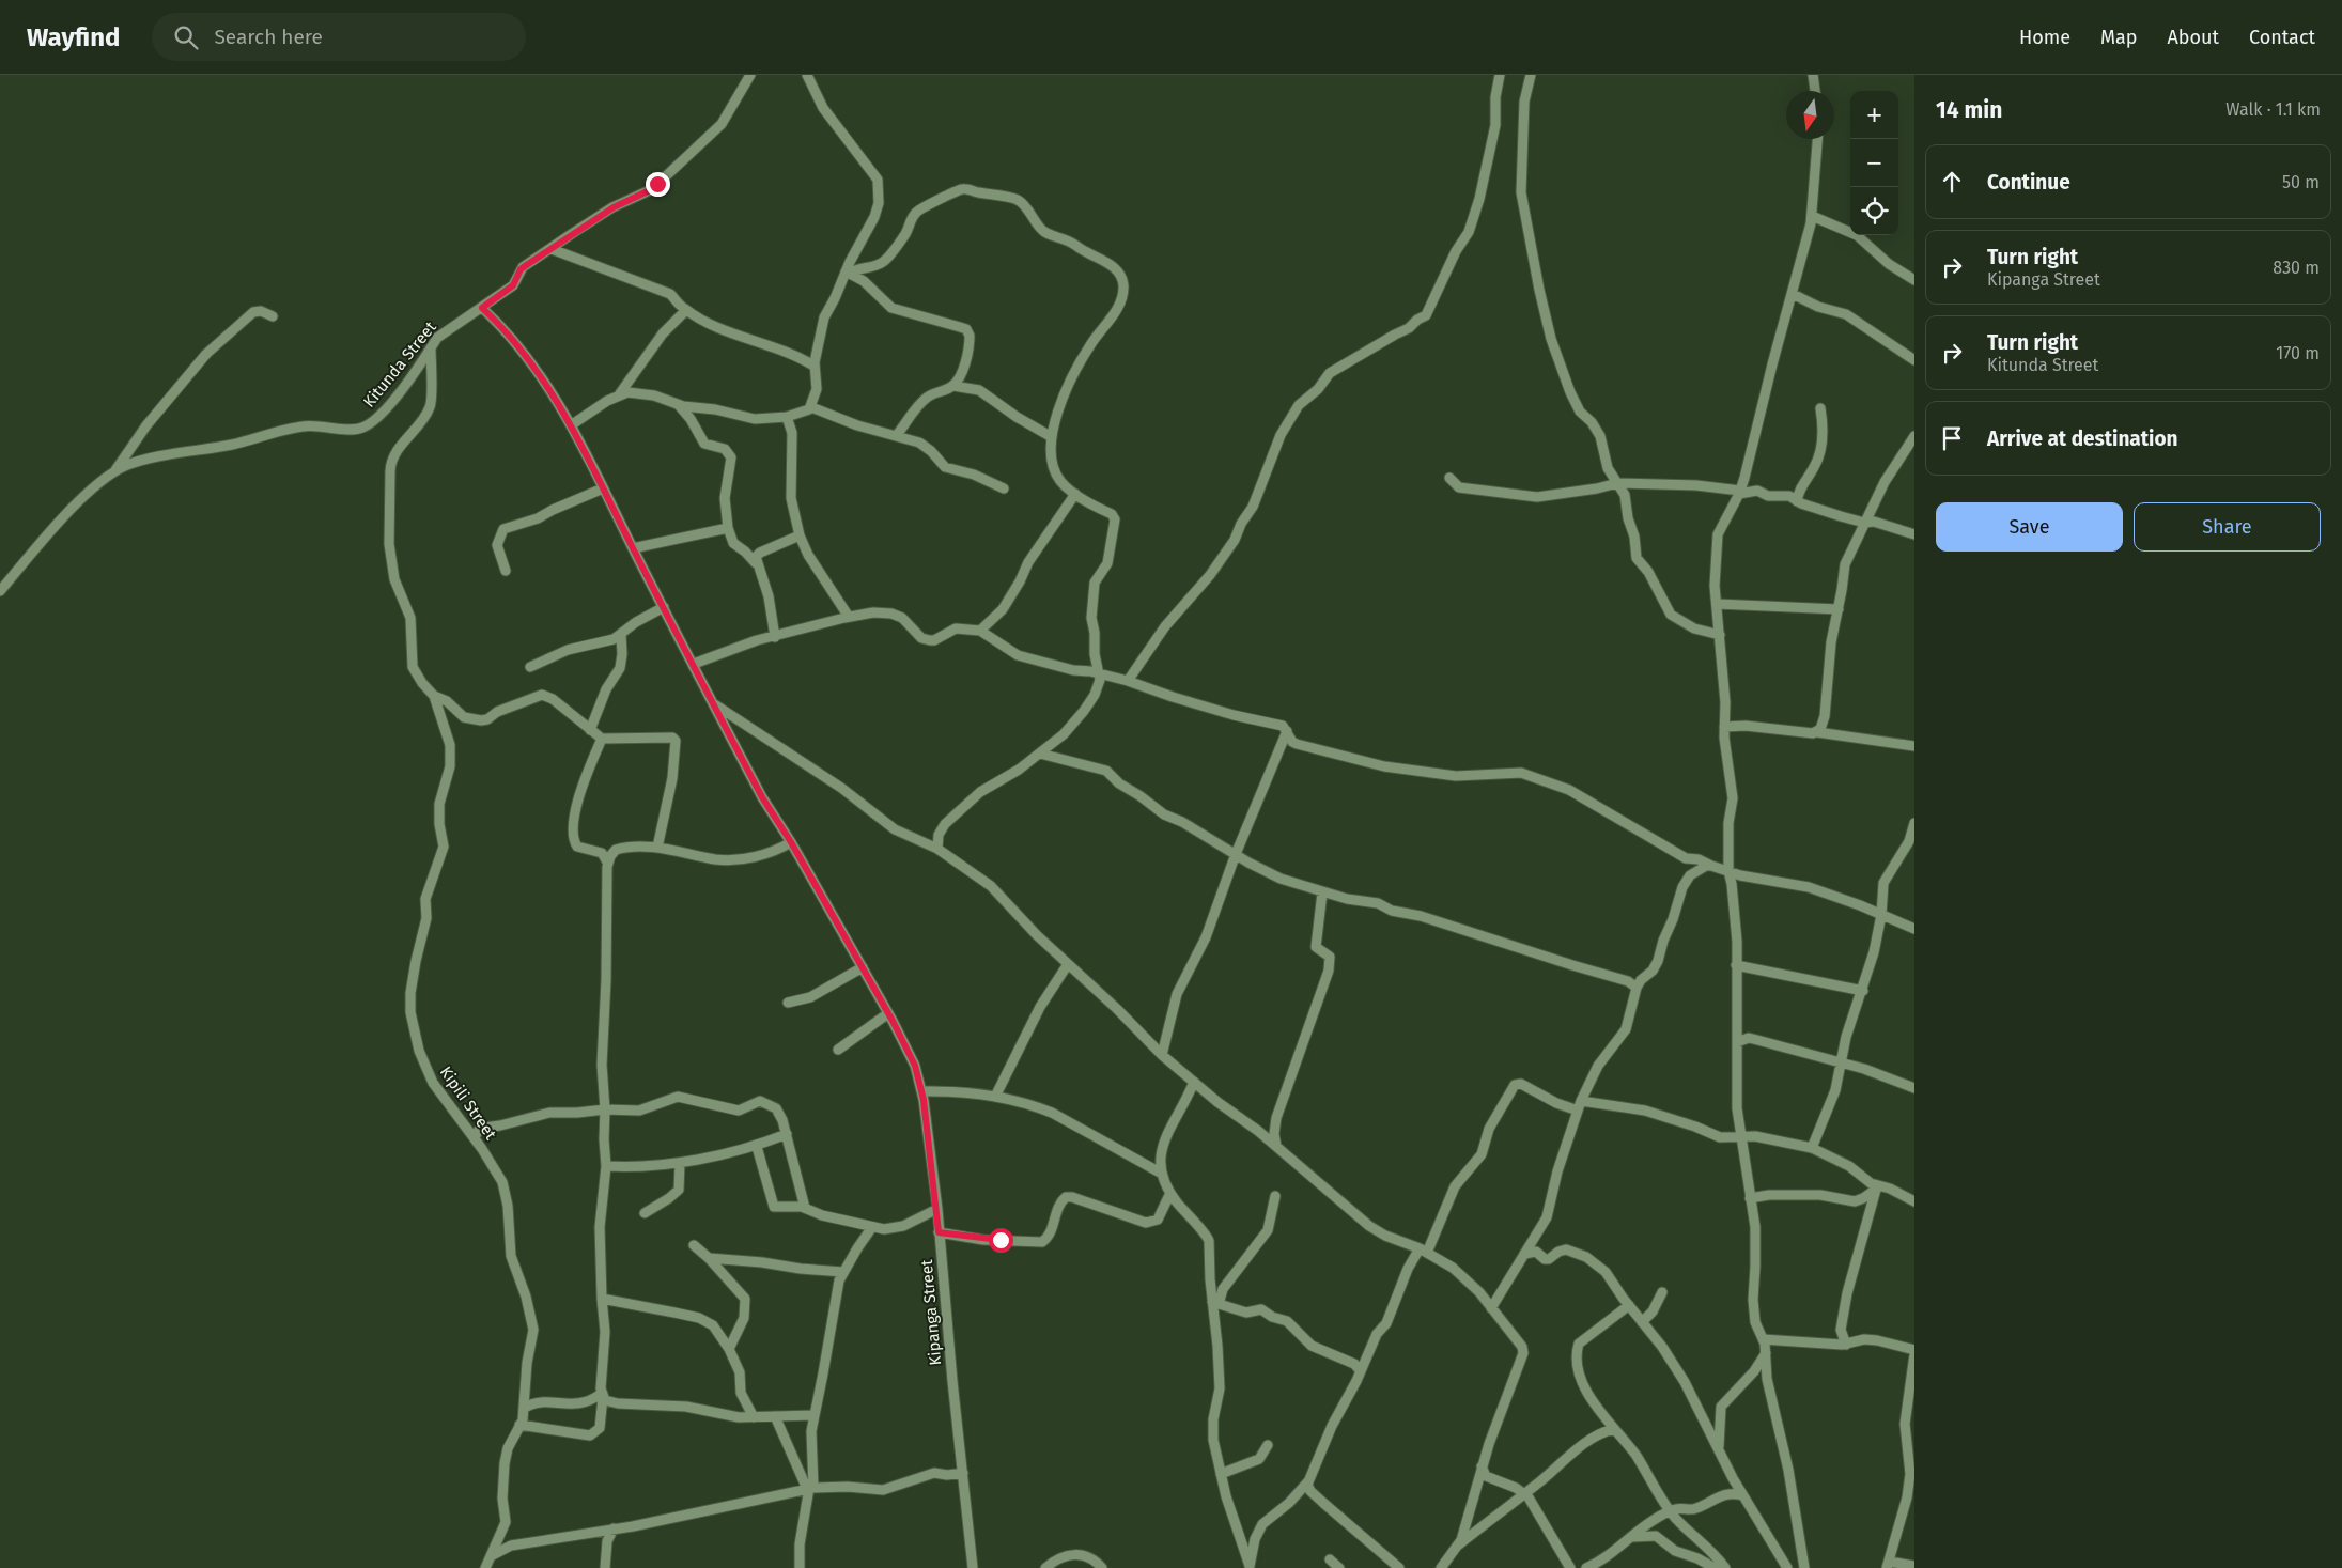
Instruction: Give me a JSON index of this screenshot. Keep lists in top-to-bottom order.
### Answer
{
  "streets": {
    "street": ["Kitunda Street", "Kipili Street", "Kipanga Street"]
  },
  "crossings": [
    ["Kitunda Street", "Kipili Street"],
    ["Kitunda Street", "Kipanga Street"]
  ],
  "north": "bottom",
  "page": {
    "header": "Wayfind",
    "search": "Search here",
    "nav": [
      "Home",
      "Map",
      "About",
      "Contact"
    ],
    "heading": ["14 min", "Walk · 1.1 km"],
    "map_buttons": ["+", "−"],
    "list": [
      ["Continue", "50 m"],
      ["Turn right", "Kipanga Street", "830 m"],
      ["Turn right", "Kitunda Street", "170 m"],
      "Arrive at destination"
    ],
    "buttons": ["Save", "Share"]
  }
}
